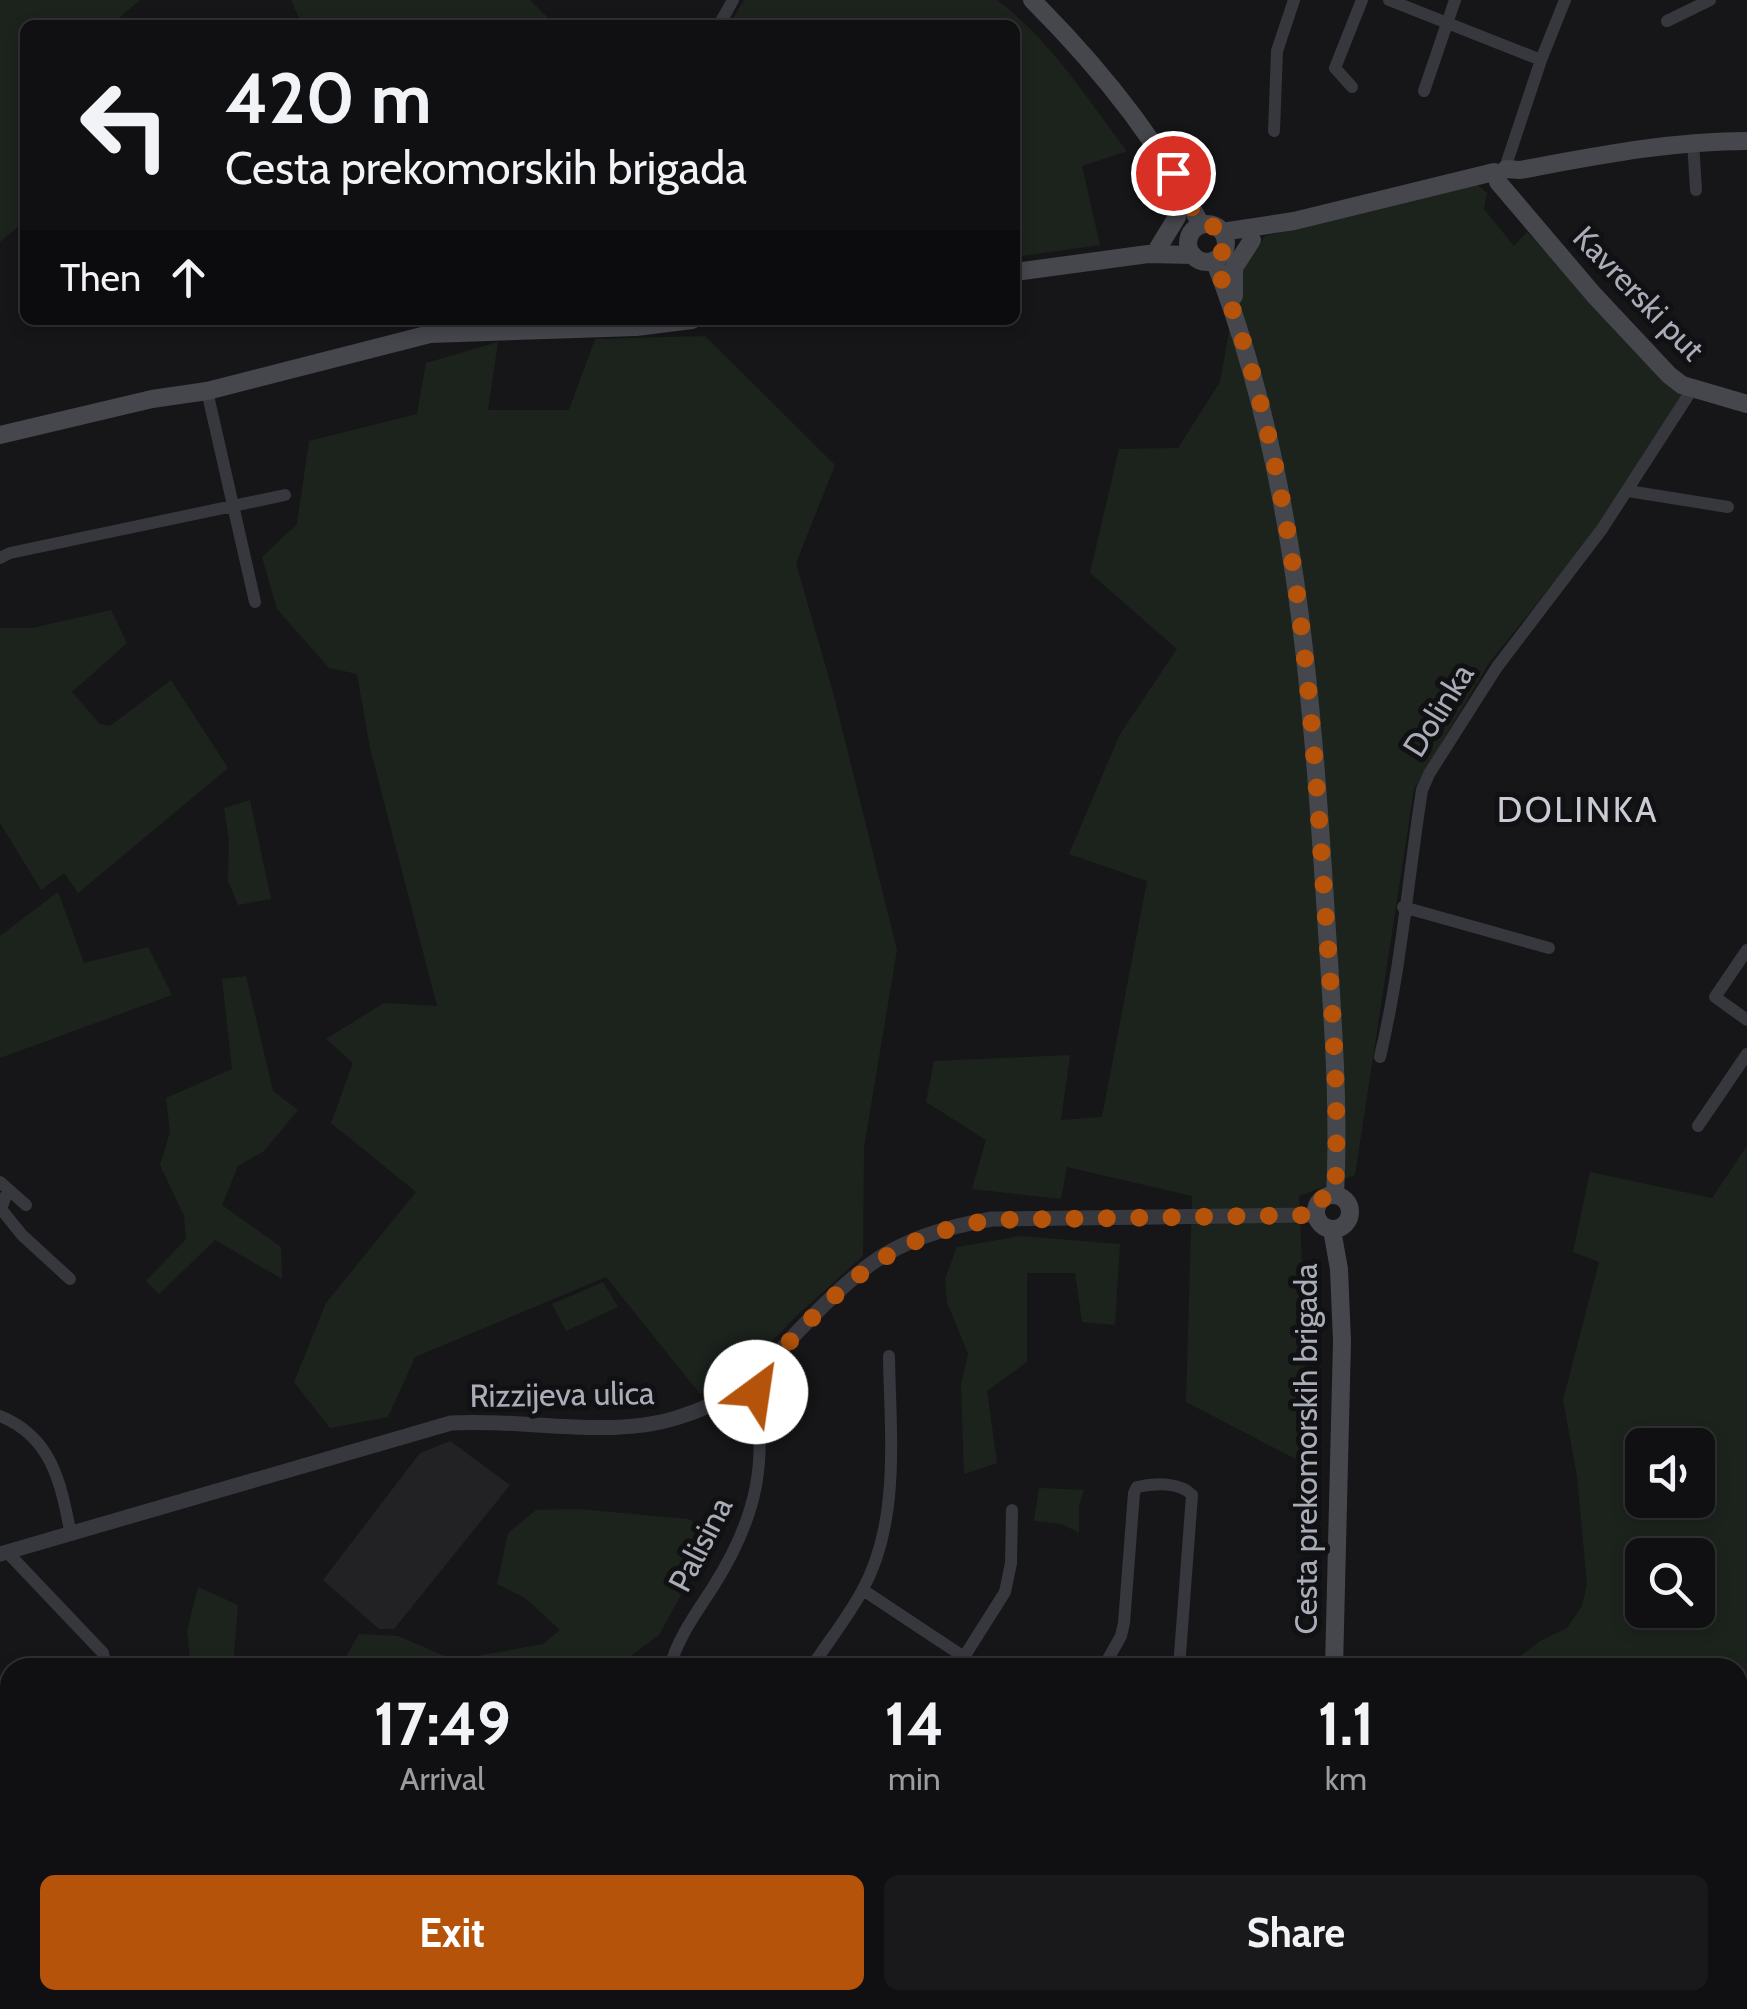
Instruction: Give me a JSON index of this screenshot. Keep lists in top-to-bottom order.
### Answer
{
  "streets": {
    "main road": ["Kavrerski put", "Cesta prekomorskih brigada"],
    "street": ["Dolinka", "Rizzijeva ulica", "Palisina"]
  },
  "crossings": [
    ["Kavrerski put", "Dolinka"],
    ["Rizzijeva ulica", "Cesta prekomorskih brigada"],
    ["Rizzijeva ulica", "Palisina"]
  ],
  "districts": ["DOLINKA"],
  "page": {
    "turn": ["420 m", "Cesta prekomorskih brigada"],
    "then": "Then",
    "eta": [
      "17:49",
      "Arrival",
      "14",
      "min",
      "1.1",
      "km"
    ],
    "buttons": ["Exit", "Share"]
  }
}
